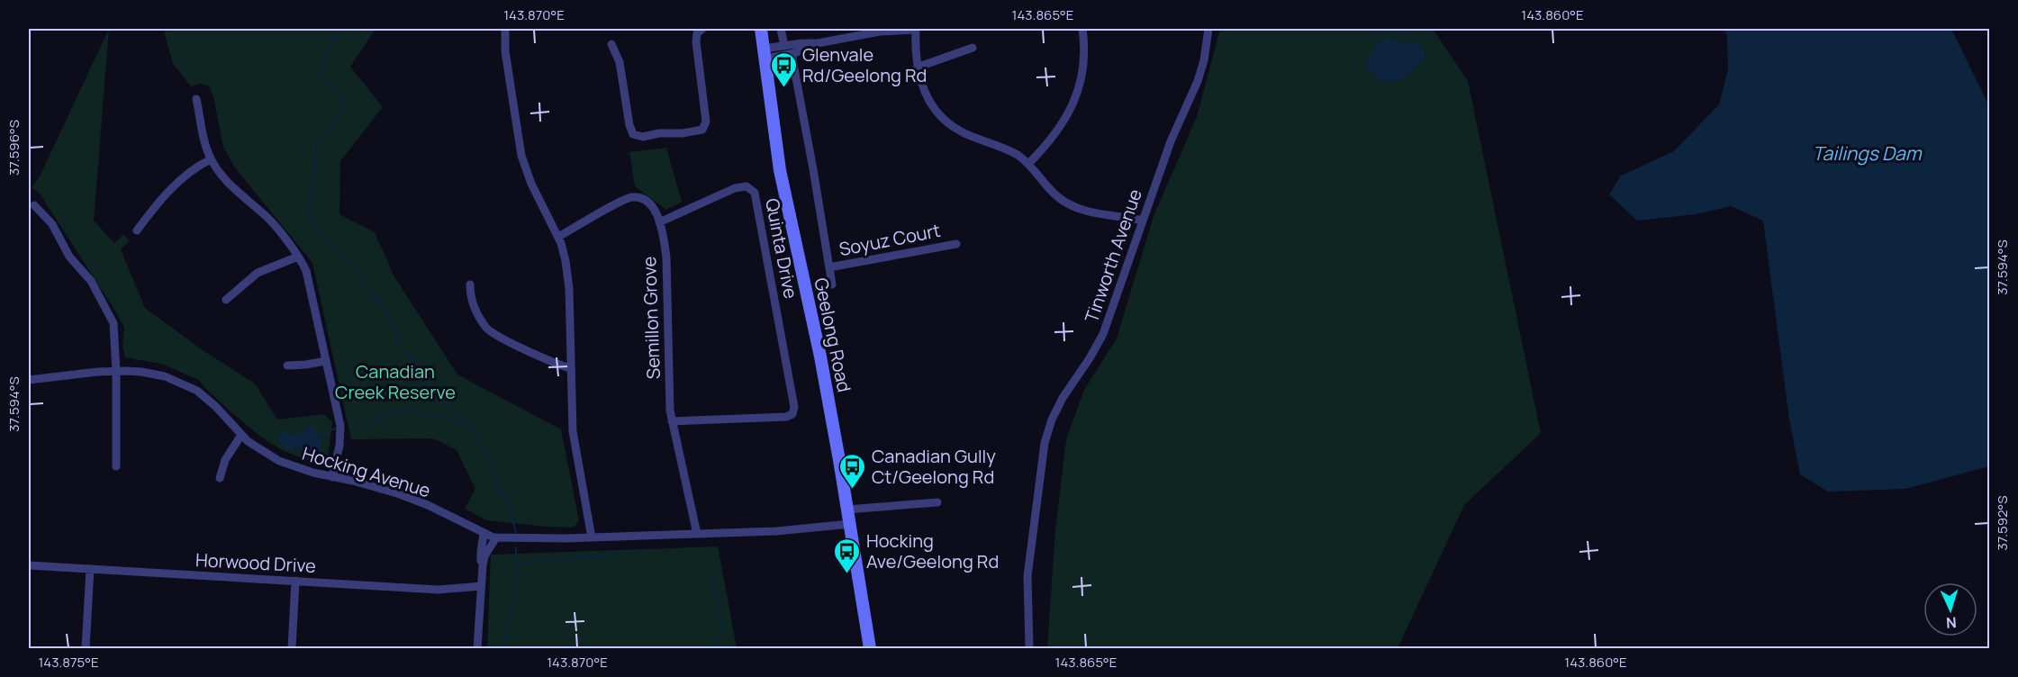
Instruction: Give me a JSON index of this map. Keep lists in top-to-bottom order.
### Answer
{
  "streets": {
    "main road": ["Geelong Road"],
    "street": [
      "Soyuz Court",
      "Quinta Drive",
      "Tinworth Avenue",
      "Semillon Grove",
      "Hocking Avenue",
      "Horwood Drive"
    ]
  },
  "crossings": [
    ["Soyuz Court", "Geelong Road"],
    ["Quinta Drive", "Semillon Grove"],
    ["Semillon Grove", "Hocking Avenue"],
    ["Geelong Road", "Hocking Avenue"]
  ],
  "water": ["Tailings Dam"],
  "parks": ["Canadian Creek Reserve"],
  "places": {
    "bus stop": ["Glenvale Rd/Geelong Rd", "Canadian Gully Ct/Geelong Rd", "Hocking Ave/Geelong Rd"]
  },
  "north": "bottom",
  "coordinates": [
    "143.870°E",
    "143.865°E",
    "143.860°E",
    "37.596°S",
    "37.594°S",
    "37.592°S",
    "143.875°E"
  ]
}
